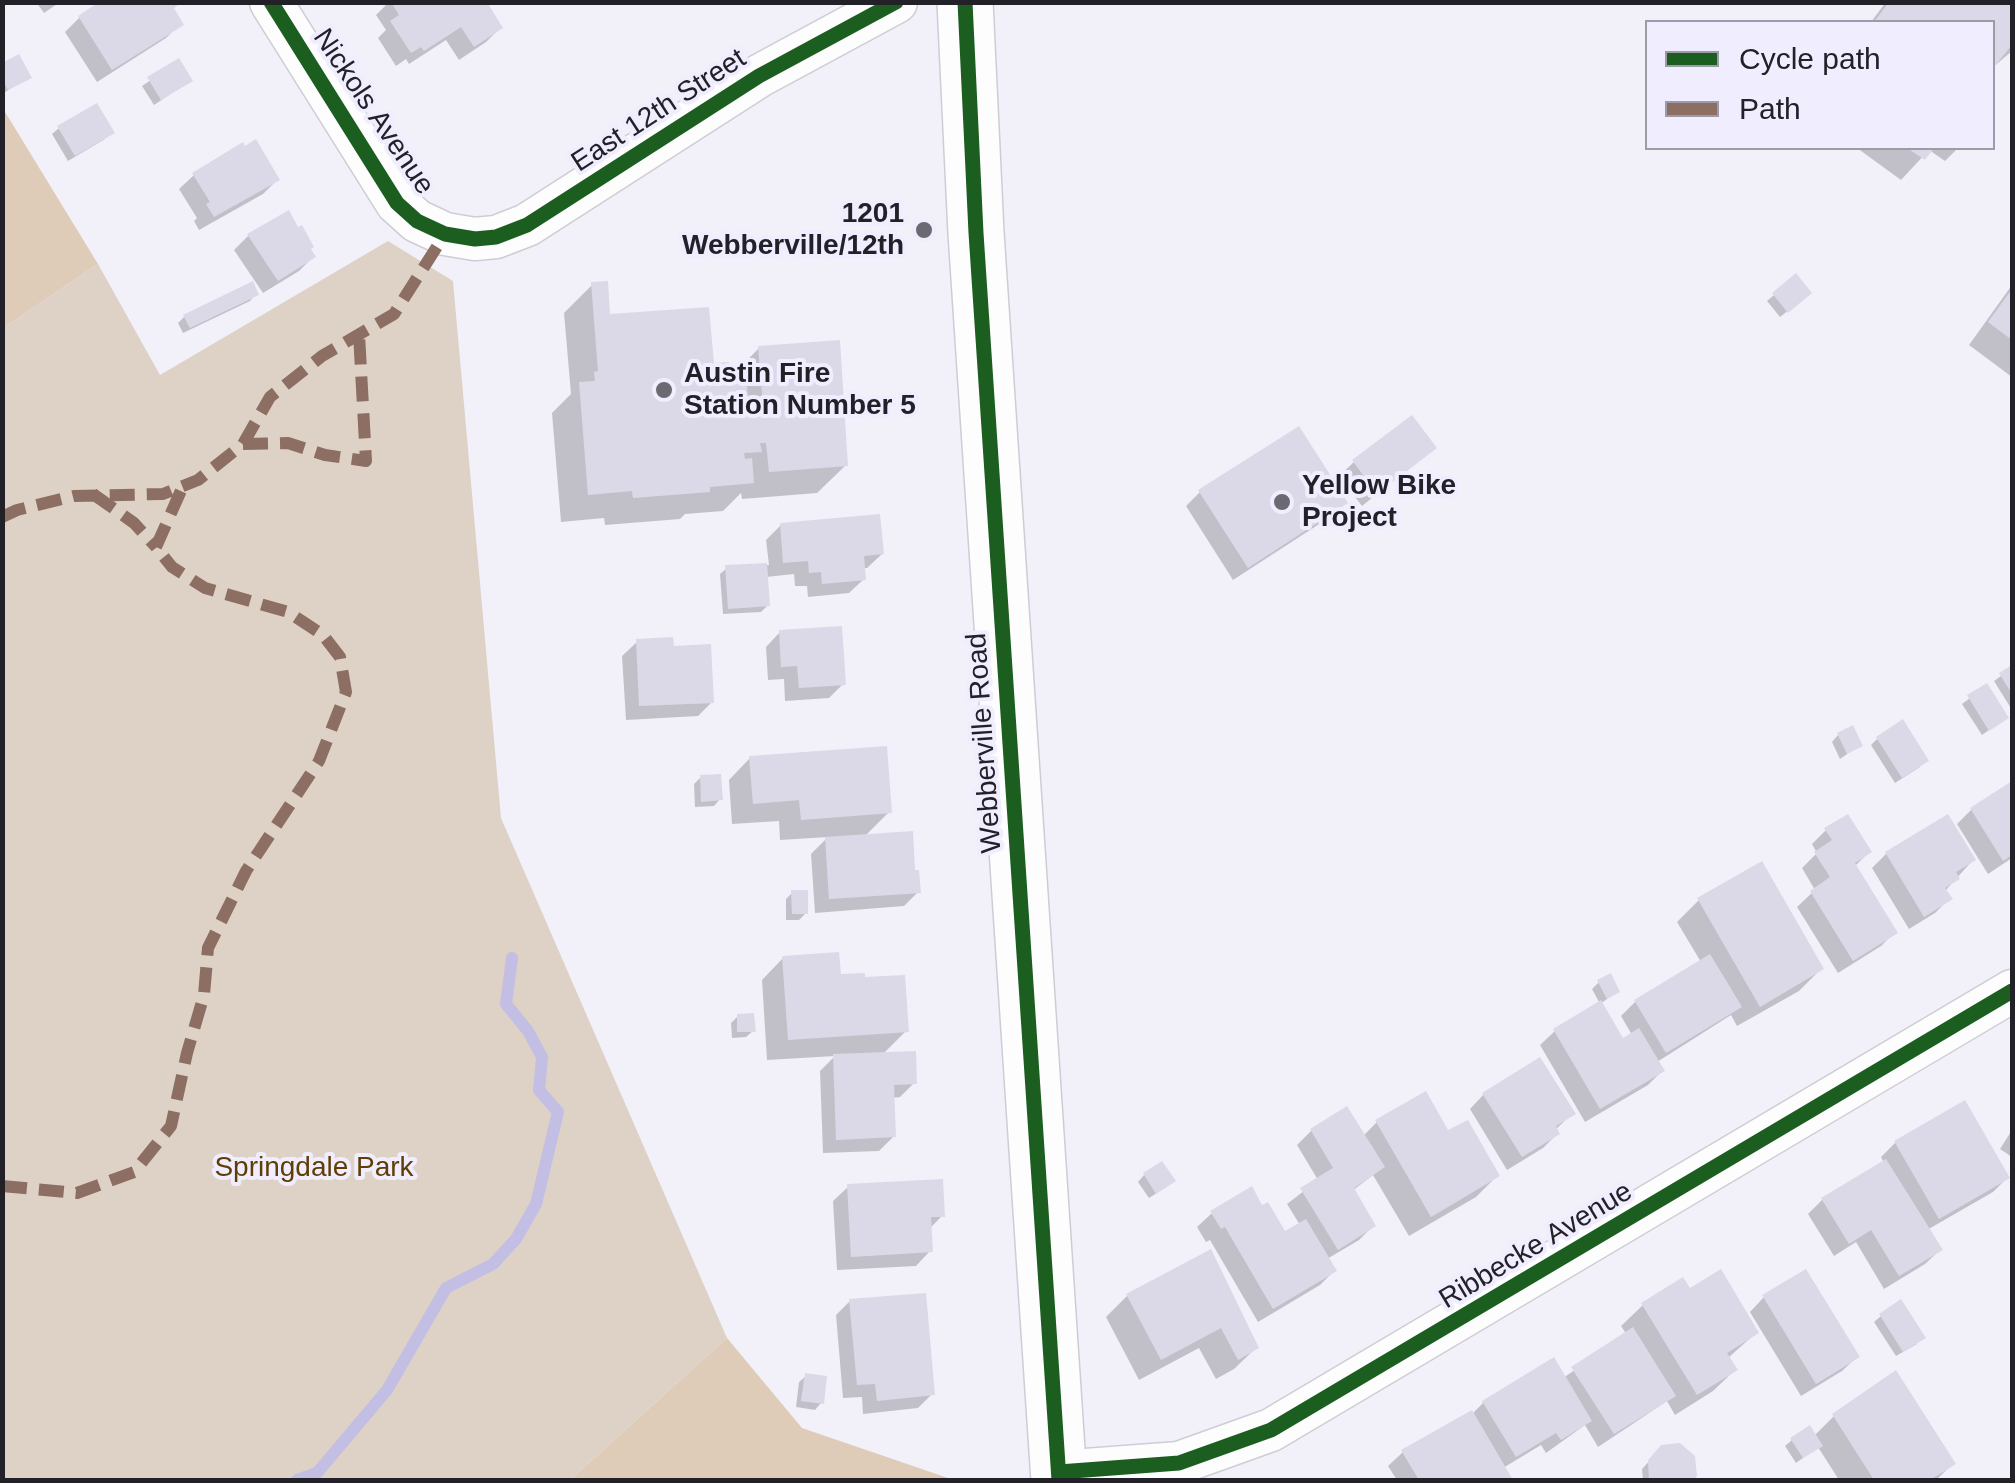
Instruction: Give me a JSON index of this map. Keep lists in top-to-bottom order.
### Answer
{
  "streets": {
    "street": [
      "East 12th Street",
      "Nickols Avenue",
      "Webberville Road",
      "Ribbecke Avenue"
    ]
  },
  "crossings": [
    ["East 12th Street", "Nickols Avenue"],
    ["Webberville Road", "Ribbecke Avenue"]
  ],
  "parks": ["Springdale Park"],
  "places": ["1201 Webberville/12th", "Austin Fire Station Number 5", "Yellow Bike Project"],
  "legend": ["Cycle path", "Path"]
}
